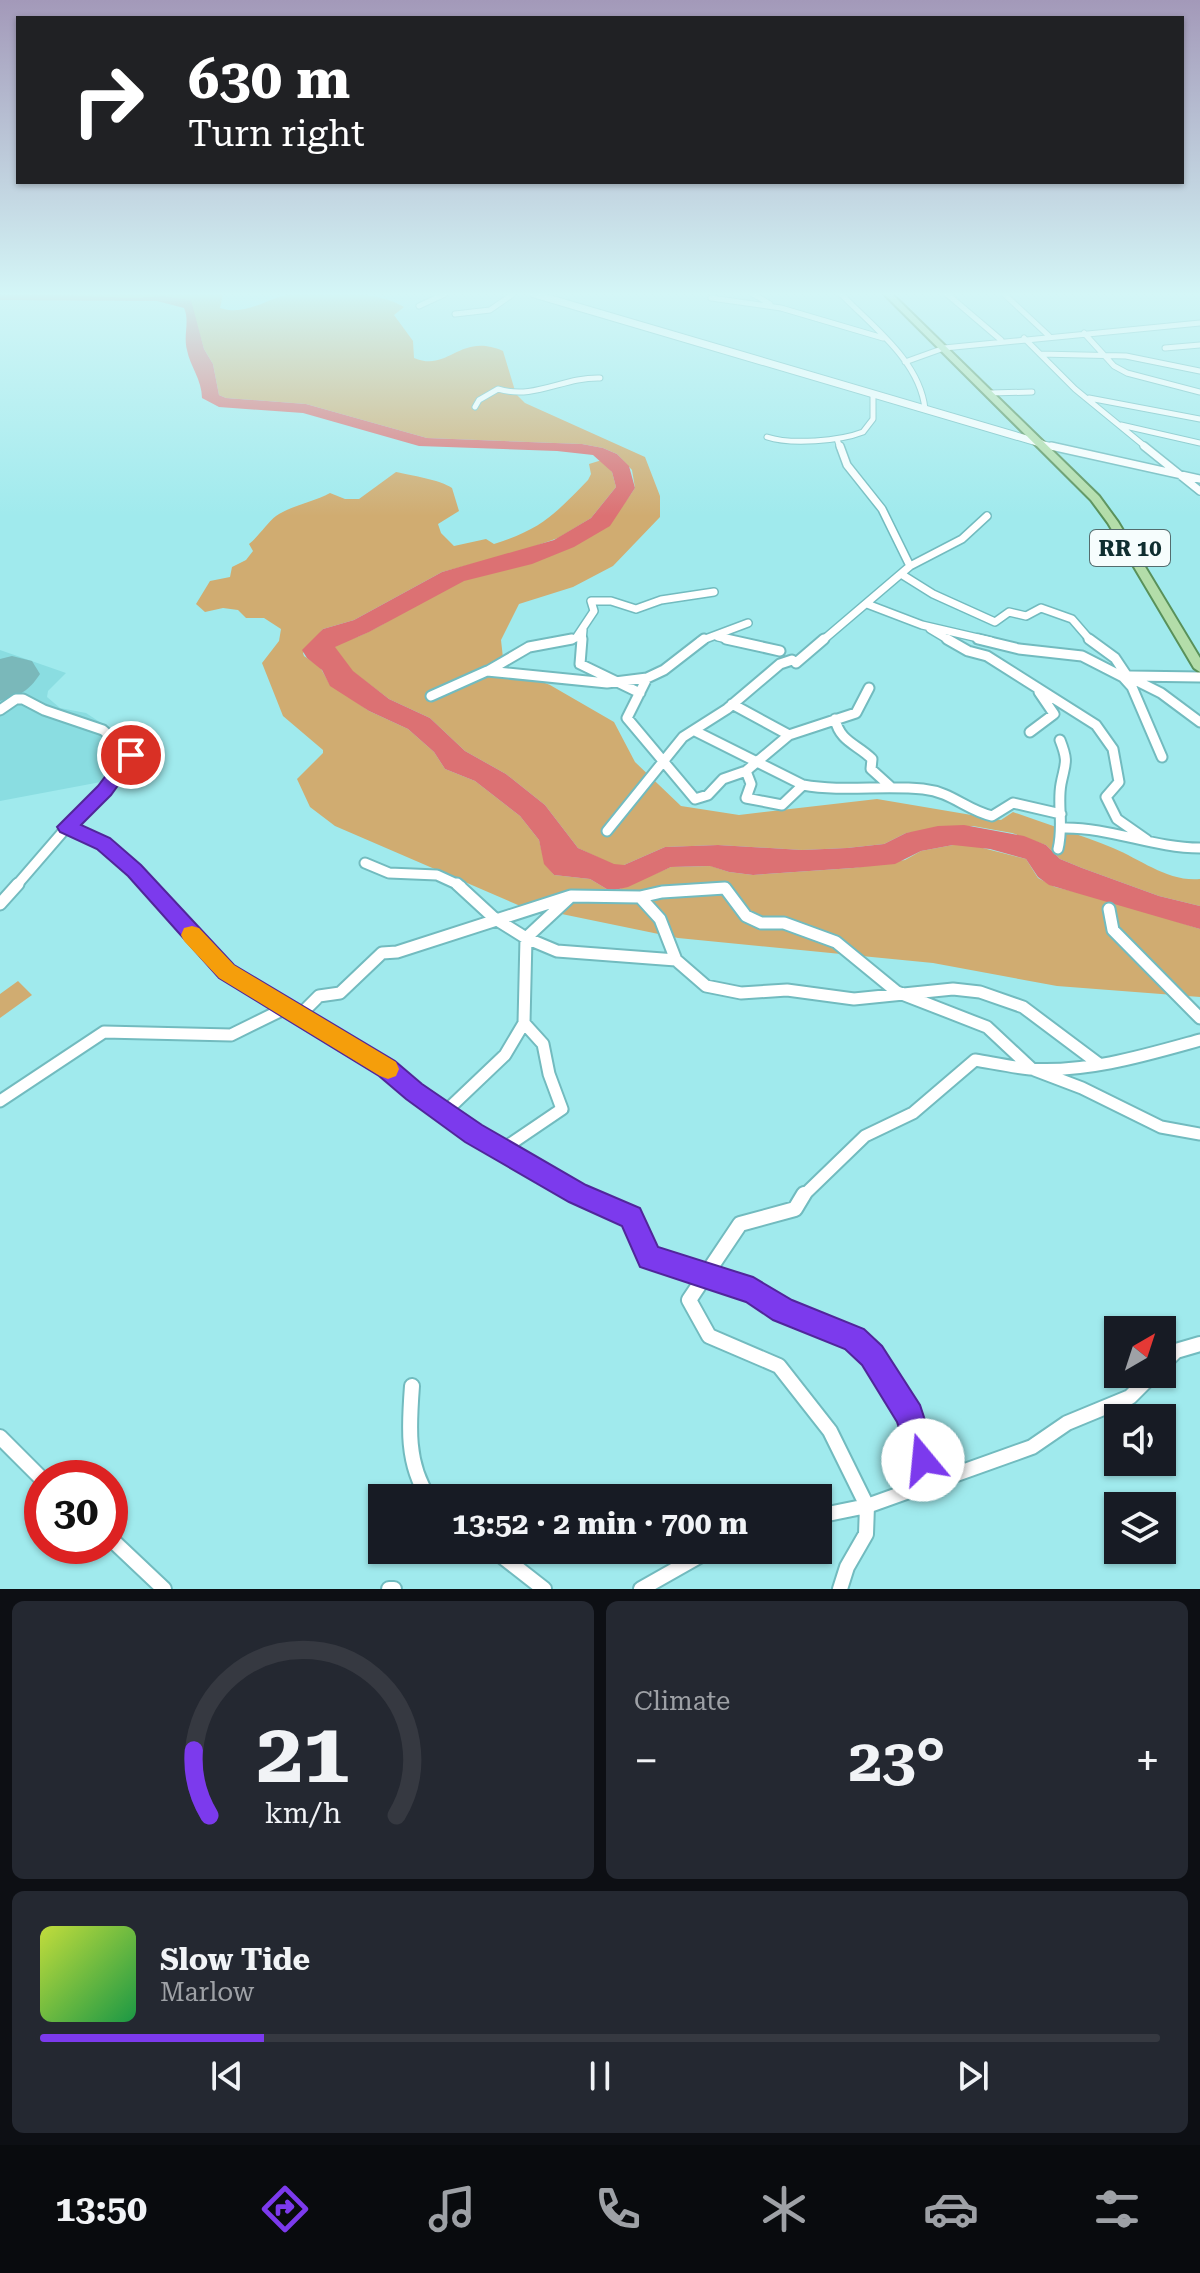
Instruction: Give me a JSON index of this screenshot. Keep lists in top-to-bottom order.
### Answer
{
  "streets": {
    "main road": ["RR 10"]
  },
  "north": "top right",
  "page": {
    "turn": ["630 m", "Turn right"],
    "limit": "30",
    "trip": "13:52 · 2 min · 700 m",
    "tile": "Climate",
    "heat": ["−", "23°", "+"],
    "song": ["Slow Tide", "Marlow"],
    "tabs": "13:50",
    "gauge": ["21", "km/h"]
  }
}
